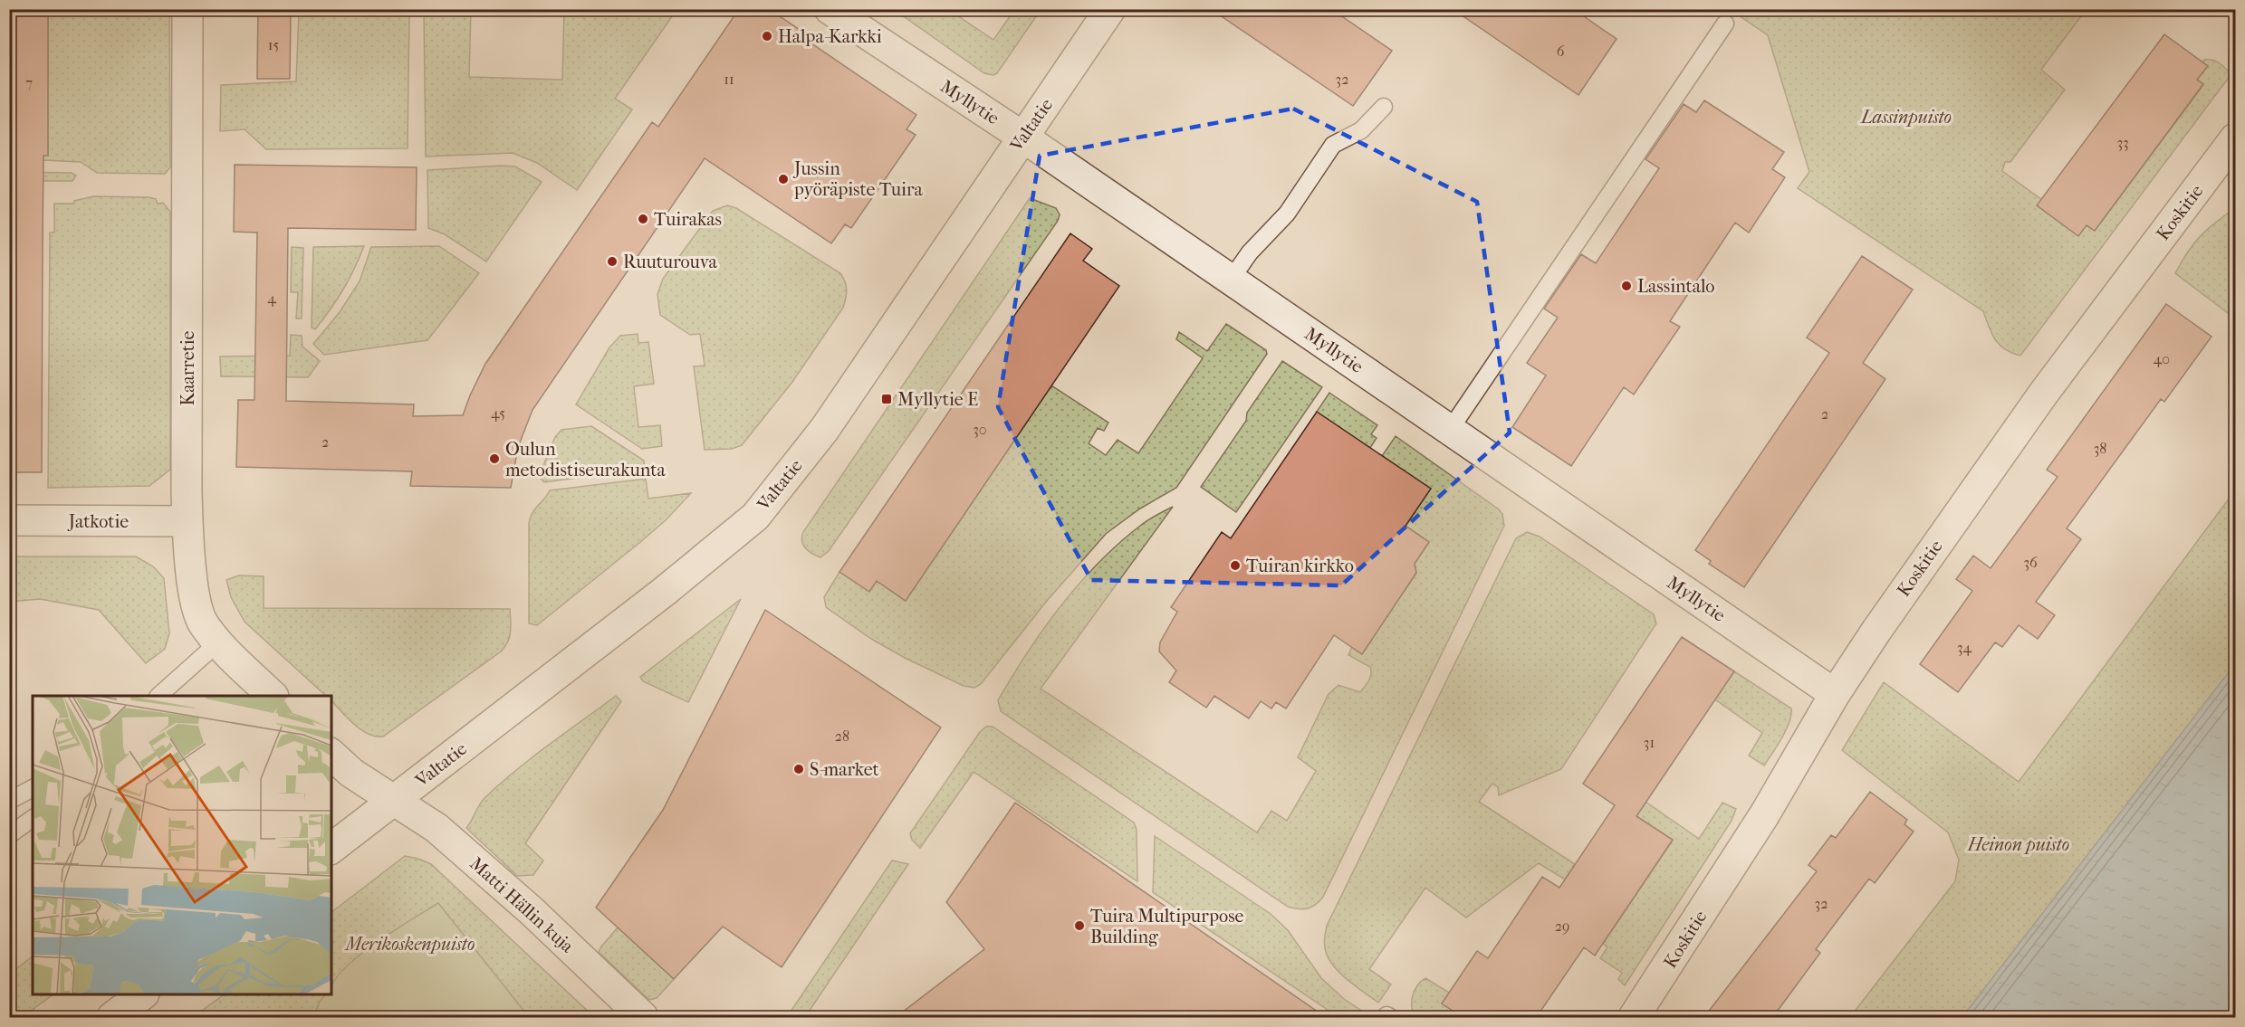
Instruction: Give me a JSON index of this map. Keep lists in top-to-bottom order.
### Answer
{
  "streets": {
    "street": [
      "Myllytie",
      "Valtatie",
      "Koskitie",
      "Kaarretie",
      "Jatkotie",
      "Matti Hällin kuja"
    ]
  },
  "crossings": [
    ["Myllytie", "Valtatie"],
    ["Myllytie", "Koskitie"],
    ["Valtatie", "Matti Hällin kuja"],
    ["Kaarretie", "Jatkotie"]
  ],
  "parks": ["Lassinpuisto", "Heinon puisto", "Merikoskenpuisto"],
  "places": {
    "other": [
      "Halpa-Karkki",
      "Jussin pyöräpiste Tuira",
      "Tuirakas",
      "Ruuturouva",
      "Lassintalo",
      "Oulun metodistiseurakunta",
      "Tuiran kirkko",
      "S-market",
      "Tuira Multipurpose Building"
    ],
    "transit": ["Myllytie E"]
  },
  "house_numbers": [
    "15",
    "6",
    "11",
    "32",
    "7",
    "33",
    "4",
    "40",
    "45",
    "2",
    "30",
    "2",
    "38",
    "36",
    "34",
    "28",
    "31",
    "32",
    "29"
  ]
}
